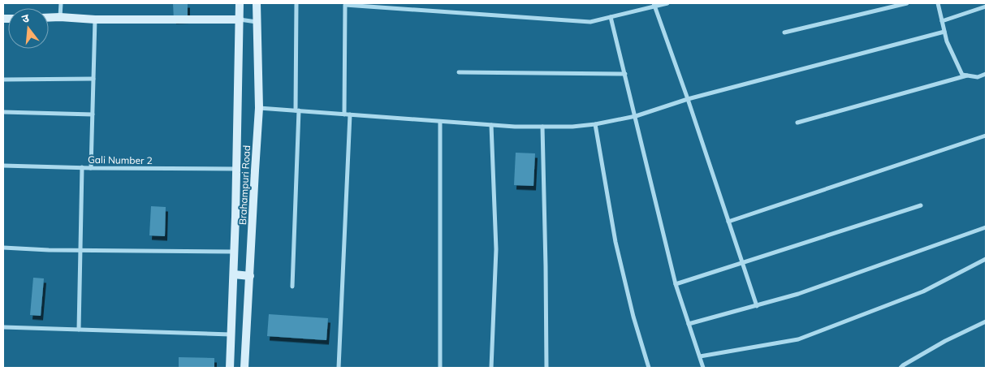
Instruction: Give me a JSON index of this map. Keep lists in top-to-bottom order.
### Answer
{
  "streets": {
    "street": ["Gali Number 2", "Brahampuri Road"]
  },
  "crossings": [
    ["Gali Number 2", "Brahampuri Road"]
  ],
  "north": "top"
}
